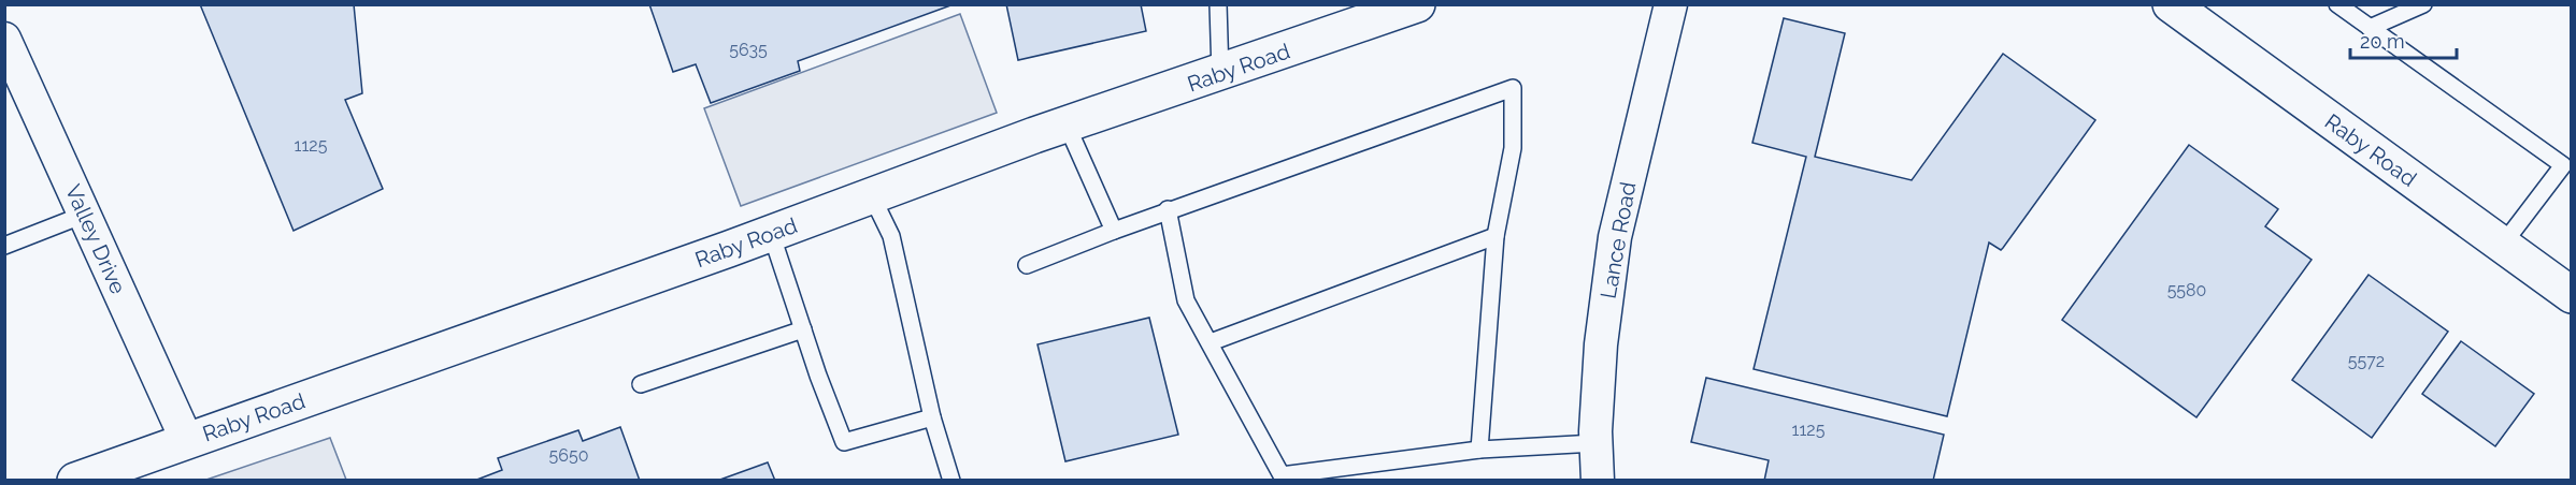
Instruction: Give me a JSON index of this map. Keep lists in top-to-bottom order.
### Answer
{
  "streets": {
    "street": ["Raby Road", "Valley Drive", "Lance Road"]
  },
  "crossings": [
    ["Raby Road", "Valley Drive"]
  ],
  "house_numbers": [
    "5635",
    "1125",
    "5580",
    "5572",
    "1125",
    "5650"
  ],
  "scale_bar": "20 m"
}
